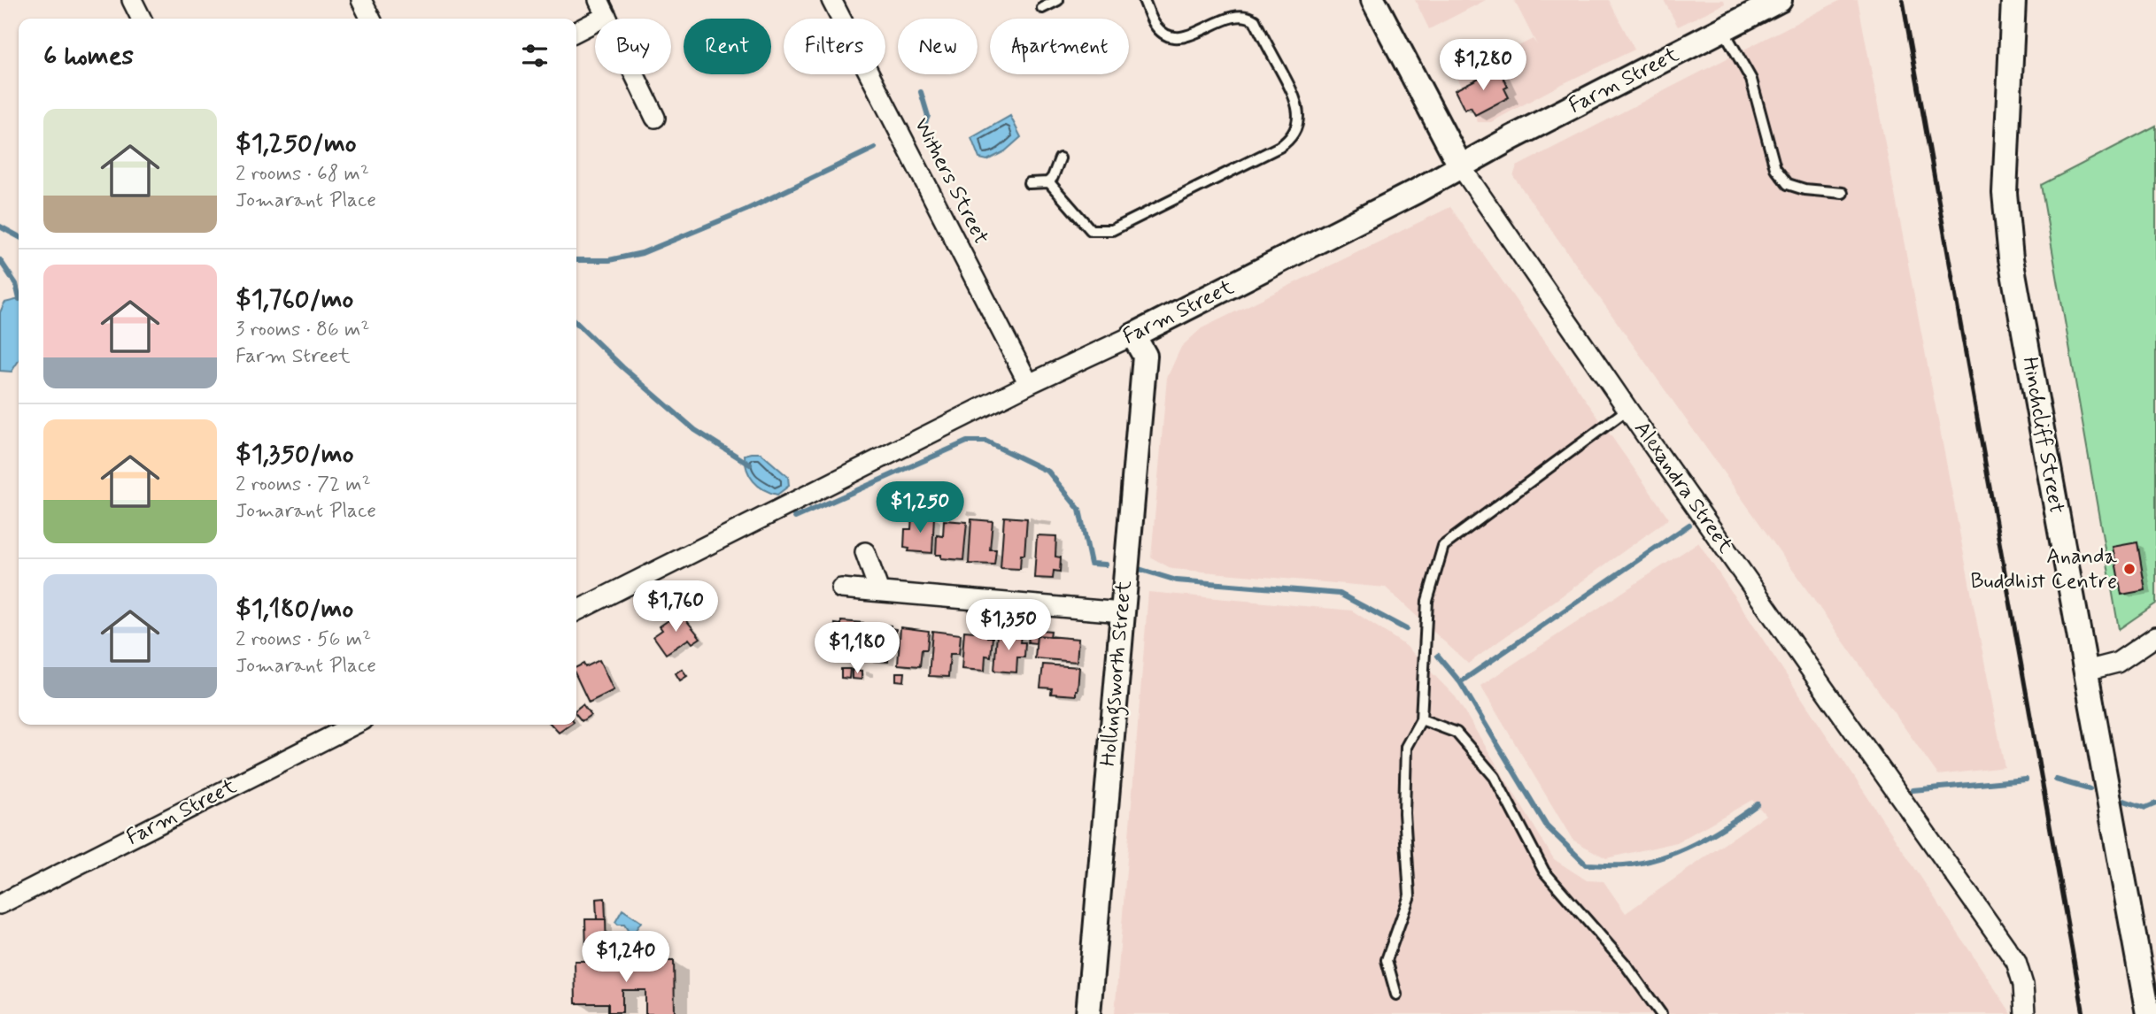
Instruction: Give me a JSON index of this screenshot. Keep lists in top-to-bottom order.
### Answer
{
  "streets": {
    "street": [
      "Farm Street",
      "Withers Street",
      "Hinchcliff Street",
      "Alexandra Street",
      "Hollingsworth Street"
    ]
  },
  "crossings": [
    ["Farm Street", "Withers Street"],
    ["Farm Street", "Alexandra Street"],
    ["Farm Street", "Hollingsworth Street"]
  ],
  "places": ["Ananda Buddhist Centre"],
  "page": {
    "chip": [
      "Buy",
      "Rent",
      "Filters",
      "New",
      "Apartment"
    ],
    "heading": "6 homes",
    "price": [
      "$1,280",
      "$1,250",
      "$1,760",
      "$1,350",
      "$1,180",
      "$1,240"
    ],
    "list": [
      {
        "name": "$1,250/mo",
        "note": "2 rooms · 68 m² · Jomarant Place"
      },
      {
        "name": "$1,760/mo",
        "note": "3 rooms · 86 m² · Farm Street"
      },
      {
        "name": "$1,350/mo",
        "note": "2 rooms · 72 m² · Jomarant Place"
      },
      {
        "name": "$1,180/mo",
        "note": "2 rooms · 56 m² · Jomarant Place"
      }
    ]
  }
}
